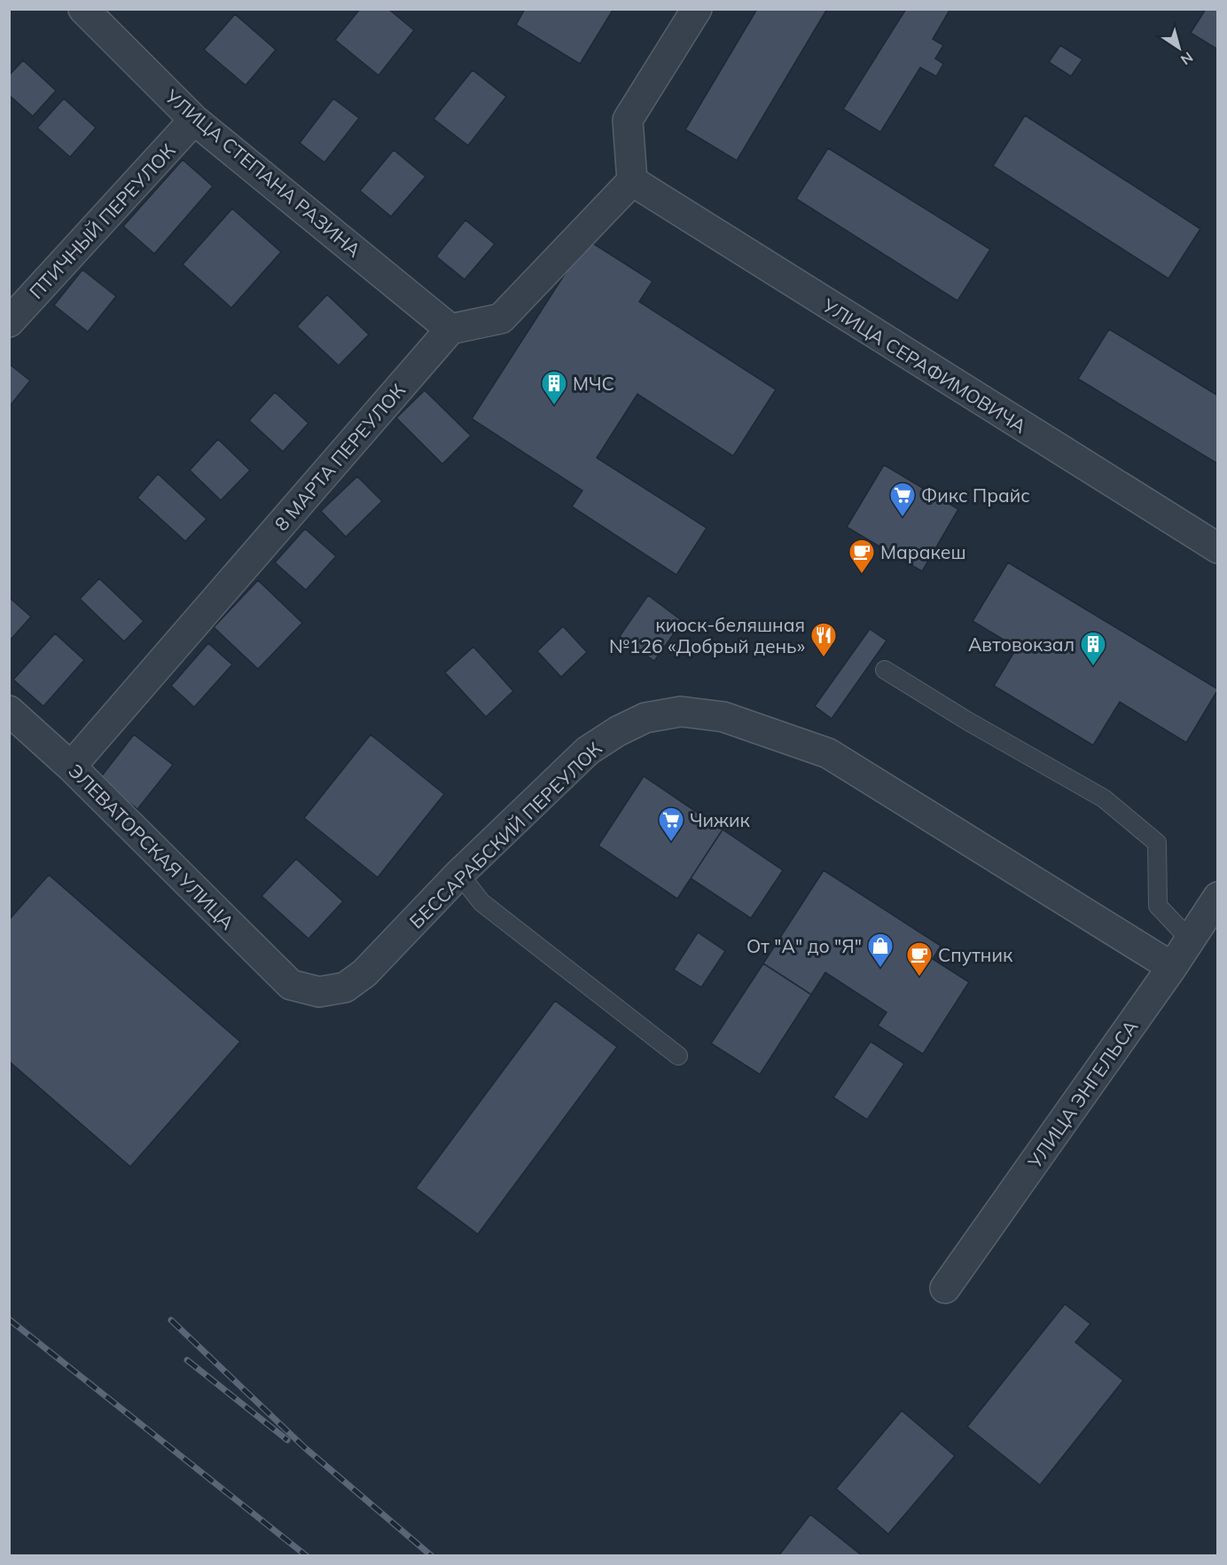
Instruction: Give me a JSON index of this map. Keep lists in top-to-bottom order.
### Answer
{
  "streets": {
    "street": [
      "УЛИЦА СТЕПАНА РАЗИНА",
      "ПТИЧНЫЙ ПЕРЕУЛОК",
      "УЛИЦА СЕРАФИМОВИЧА",
      "8 МАРТА ПЕРЕУЛОК",
      "БЕССАРАБСКИЙ ПЕРЕУЛОК",
      "ЭЛЕВАТОРСКАЯ УЛИЦА",
      "УЛИЦА ЭНГЕЛЬСА"
    ]
  },
  "crossings": [
    ["УЛИЦА СТЕПАНА РАЗИНА", "ПТИЧНЫЙ ПЕРЕУЛОК"],
    ["УЛИЦА СТЕПАНА РАЗИНА", "8 МАРТА ПЕРЕУЛОК"],
    ["8 МАРТА ПЕРЕУЛОК", "ЭЛЕВАТОРСКАЯ УЛИЦА"],
    ["БЕССАРАБСКИЙ ПЕРЕУЛОК", "ЭЛЕВАТОРСКАЯ УЛИЦА"],
    ["БЕССАРАБСКИЙ ПЕРЕУЛОК", "УЛИЦА ЭНГЕЛЬСА"]
  ],
  "places": {
    "building": ["МЧС", "Автовокзал"],
    "supermarket": ["Фикс Прайс", "Чижик"],
    "cafe": ["Маракеш", "Спутник"],
    "restaurant": ["киоск-беляшная №126 «Добрый день»"],
    "shop": ["От \"А\" до \"Я\""]
  },
  "north": "bottom right"
}
